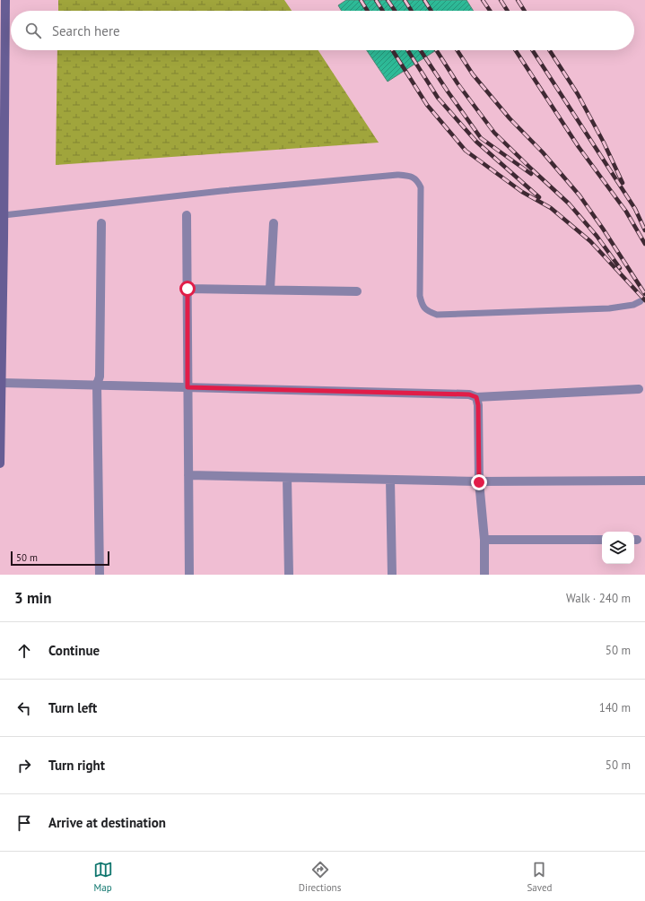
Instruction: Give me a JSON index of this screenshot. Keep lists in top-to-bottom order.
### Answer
{
  "scale_bar": "50 m",
  "page": {
    "search": "Search here",
    "scale": "50 m",
    "heading": ["3 min", "Walk · 240 m"],
    "list": [
      ["Continue", "50 m"],
      ["Turn left", "140 m"],
      ["Turn right", "50 m"],
      "Arrive at destination"
    ],
    "nav": ["Map", "Directions", "Saved"]
  }
}
